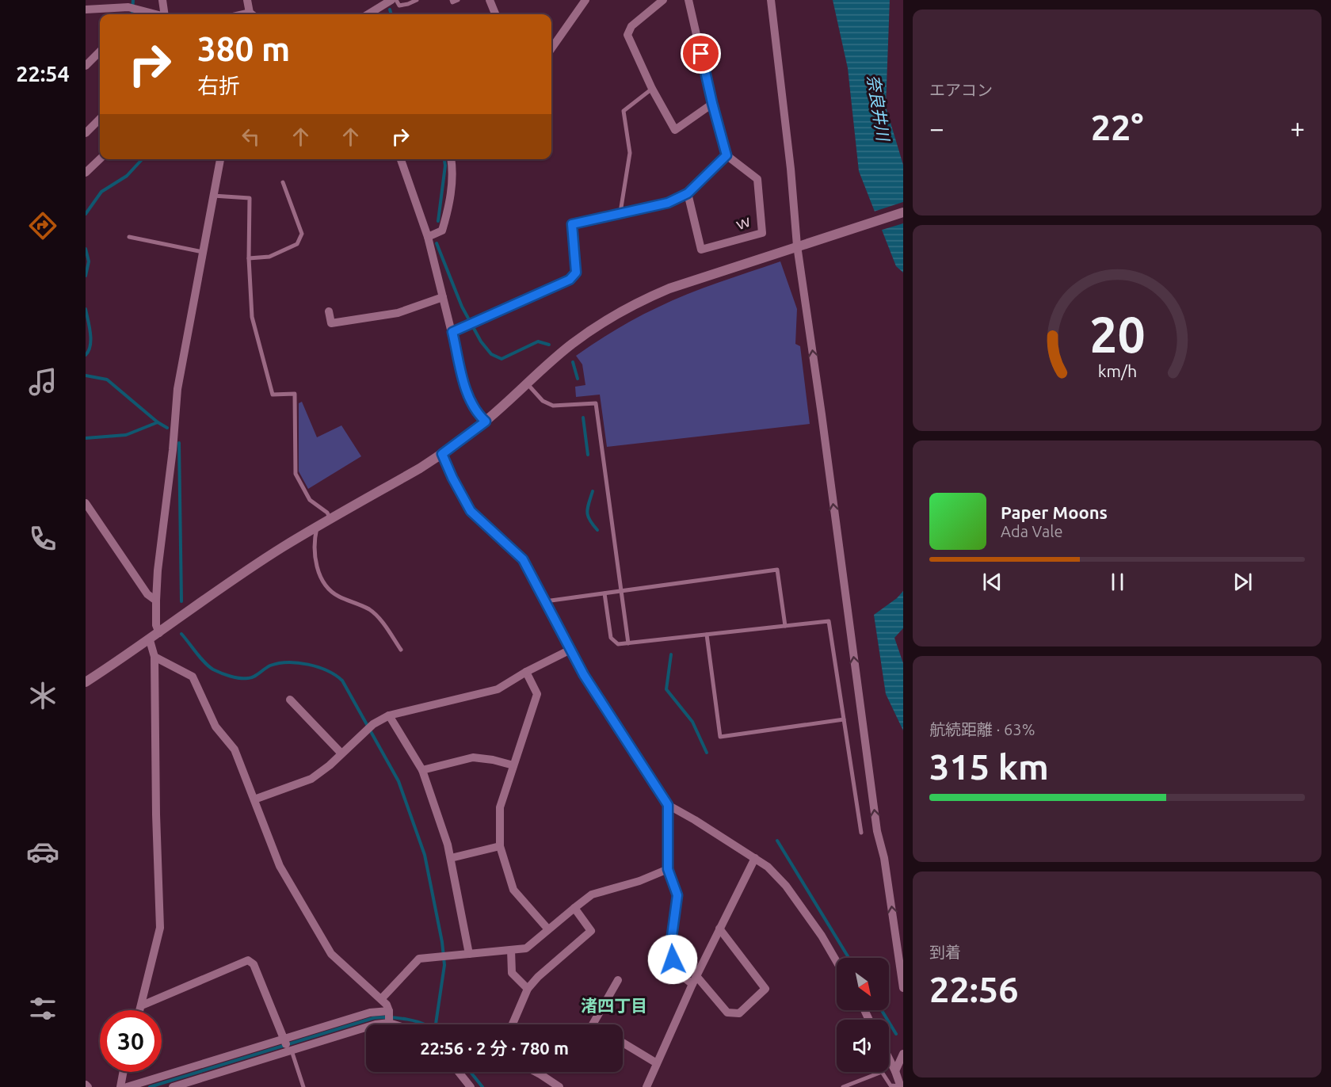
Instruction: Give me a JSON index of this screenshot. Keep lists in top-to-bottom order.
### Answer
{
  "streets": {
    "street": ["ｗ"]
  },
  "districts": ["渚四丁目"],
  "water": ["奈良井川"],
  "north": "bottom right",
  "page": {
    "tabs": "22:54",
    "tile": [
      "エアコン",
      ["航続距離 · 63%", "315 km"],
      ["到着", "22:56"]
    ],
    "turn": ["380 m", "右折"],
    "heat": ["−", "22°", "+"],
    "song": ["Paper Moons", "Ada Vale"],
    "limit": "30",
    "trip": "22:56 · 2 分 · 780 m",
    "gauge": ["20", "km/h"]
  }
}
